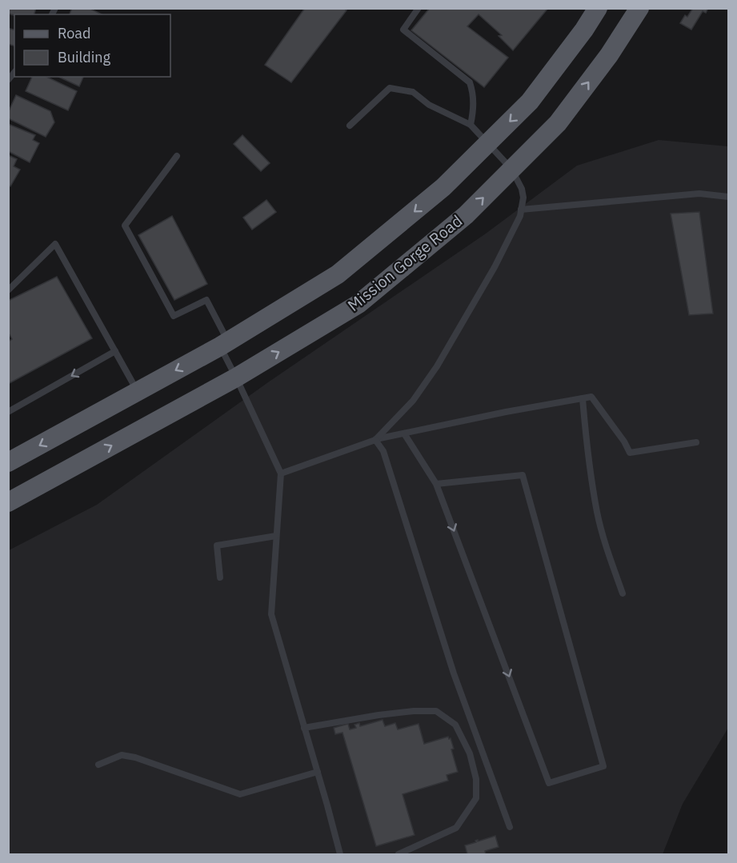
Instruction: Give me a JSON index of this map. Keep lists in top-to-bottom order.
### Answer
{
  "streets": {
    "main road": ["Mission Gorge Road"]
  },
  "legend": ["Road", "Building"]
}
